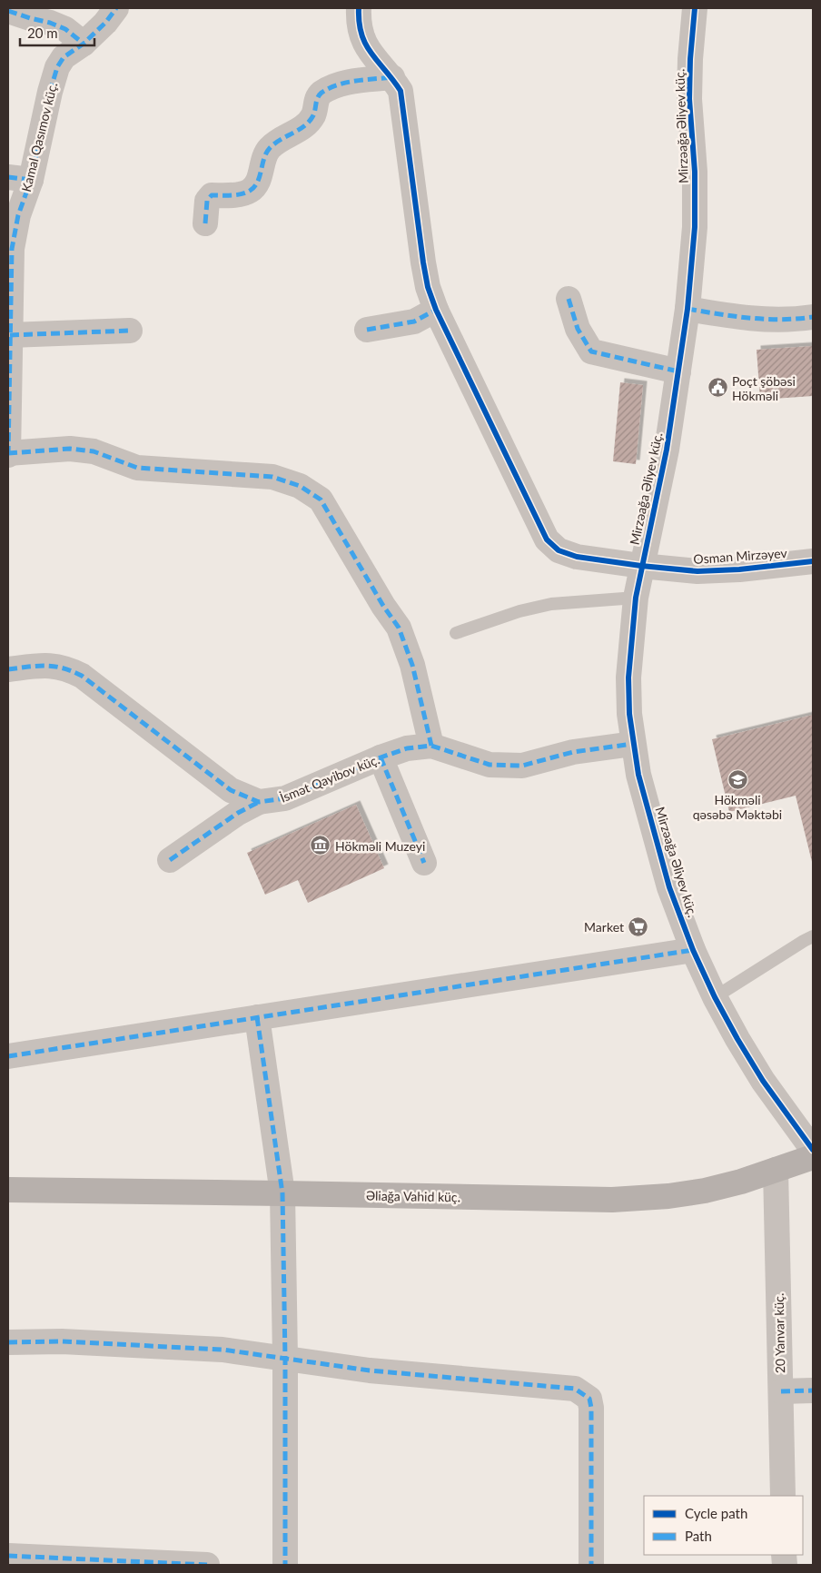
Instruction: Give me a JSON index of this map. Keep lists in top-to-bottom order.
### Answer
{
  "streets": {
    "street": [
      "Mirzəağa Əliyev küç.",
      "Kamal Qasımov küç.",
      "Osman Mirzəyev",
      "İsmət Qayibov küç.",
      "Əliağa Vahid küç.",
      "20 Yanvar küç."
    ]
  },
  "crossings": [
    ["Mirzəağa Əliyev küç.", "Osman Mirzəyev"],
    ["Mirzəağa Əliyev küç.", "İsmət Qayibov küç."],
    ["Əliağa Vahid küç.", "20 Yanvar küç."]
  ],
  "places": {
    "public building": ["Poçt şöbəsi Hökməli"],
    "school or university": ["Hökməli qəsəbə Məktəbi"],
    "museum": ["Hökməli Muzeyi"],
    "supermarket": ["Market"]
  },
  "legend": ["Cycle path", "Path"],
  "scale_bar": "20 m"
}
